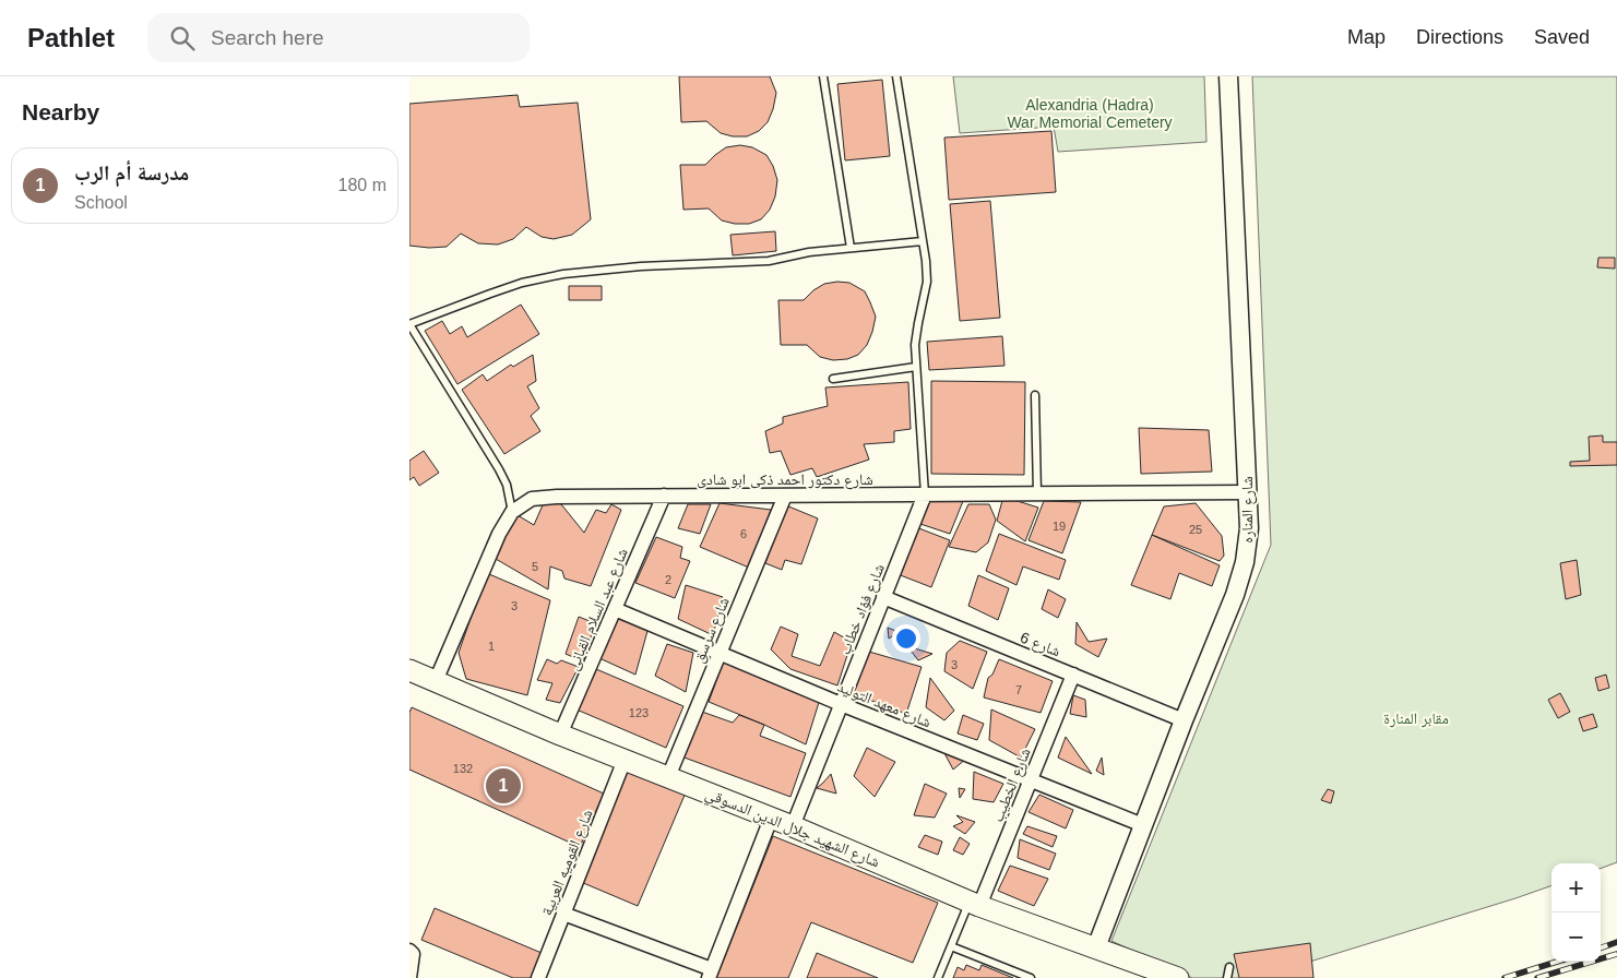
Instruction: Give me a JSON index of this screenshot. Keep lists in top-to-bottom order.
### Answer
{
  "streets": {
    "main road": ["شارع الشهيد جلال الدين الدسوقي"],
    "street": [
      "شارع دكتور احمد ذكى ابو شادى",
      "شارع المناره",
      "شارع عبد السلام القبانى",
      "شارع فؤاد خطاب",
      "شارع سرسق",
      "شارع 6",
      "شارع معهد التوليد",
      "شارع الخطيب",
      "شارع القوميه العربية"
    ]
  },
  "crossings": [
    ["شارع دكتور احمد ذكى ابو شادى", "شارع المناره"],
    ["شارع دكتور احمد ذكى ابو شادى", "شارع عبد السلام القبانى"],
    ["شارع دكتور احمد ذكى ابو شادى", "شارع فؤاد خطاب"],
    ["شارع دكتور احمد ذكى ابو شادى", "شارع سرسق"],
    ["شارع دكتور احمد ذكى ابو شادى", "شارع الشهيد جلال الدين الدسوقي"],
    ["شارع المناره", "شارع 6"],
    ["شارع المناره", "شارع معهد التوليد"],
    ["شارع المناره", "شارع الشهيد جلال الدين الدسوقي"],
    ["شارع عبد السلام القبانى", "شارع معهد التوليد"],
    ["شارع عبد السلام القبانى", "شارع الشهيد جلال الدين الدسوقي"],
    ["شارع فؤاد خطاب", "شارع 6"],
    ["شارع فؤاد خطاب", "شارع معهد التوليد"],
    ["شارع فؤاد خطاب", "شارع الشهيد جلال الدين الدسوقي"],
    ["شارع سرسق", "شارع معهد التوليد"],
    ["شارع سرسق", "شارع الشهيد جلال الدين الدسوقي"],
    ["شارع 6", "شارع الخطيب"],
    ["شارع معهد التوليد", "شارع الخطيب"],
    ["شارع الخطيب", "شارع الشهيد جلال الدين الدسوقي"],
    ["شارع الشهيد جلال الدين الدسوقي", "شارع القوميه العربية"]
  ],
  "parks": ["Alexandria (Hadra) War Memorial Cemetery", "مقابر المنارة"],
  "house_numbers": [
    "19",
    "25",
    "6",
    "5",
    "2",
    "3",
    "1",
    "3",
    "7",
    "123",
    "132"
  ],
  "page": {
    "header": "Pathlet",
    "search": "Search here",
    "nav": ["Map", "Directions", "Saved"],
    "heading": "Nearby",
    "list": [
      {
        "mark": "1",
        "name": "مدرسة أم الرب",
        "note": "School",
        "value": "180 m"
      }
    ],
    "pins": "1",
    "map_buttons": ["+", "−"]
  }
}
